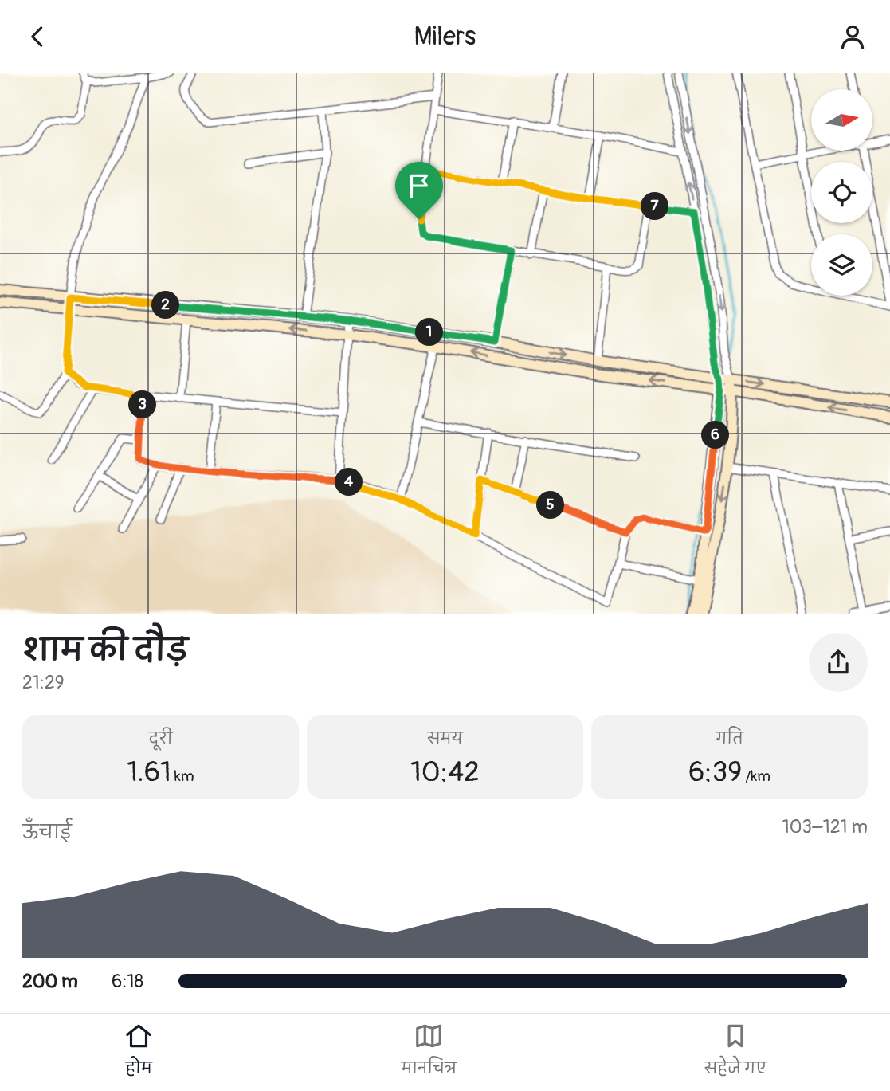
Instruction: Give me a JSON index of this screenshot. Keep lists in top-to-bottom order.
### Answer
{
  "north": "right",
  "page": {
    "header": "Milers",
    "pins": [
      "7",
      "2",
      "1",
      "3",
      "6",
      "4",
      "5"
    ],
    "heading": ["शाम की दौड़", "21:29"],
    "stats": [
      ["दूरी", "1.61 km"],
      ["समय", "10:42"],
      ["गति", "6:39 /km"]
    ],
    "chart": ["ऊँचाई", "103–121 m"],
    "list": [
      {
        "name": "200 m",
        "note": "6:18"
      }
    ],
    "tabs": ["होम", "मानचित्र", "सहेजे गए"]
  }
}
